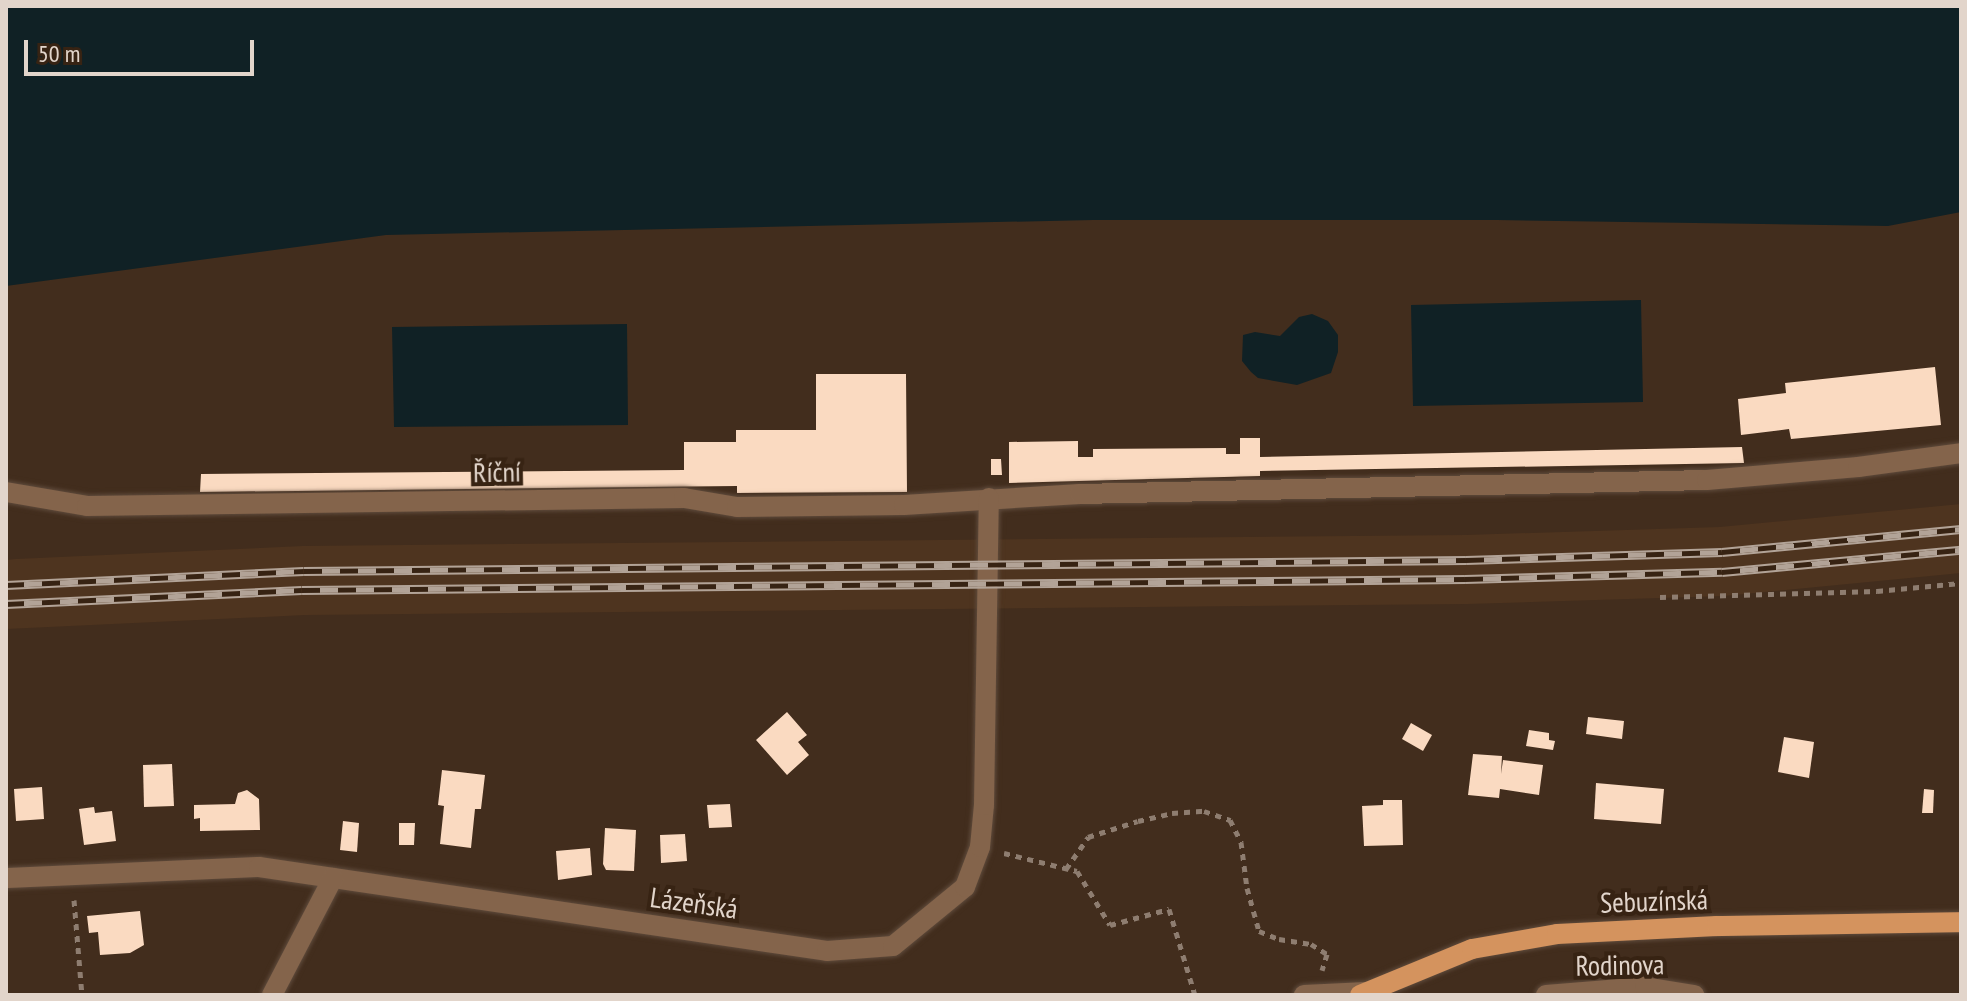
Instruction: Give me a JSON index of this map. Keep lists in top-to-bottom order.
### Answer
{
  "streets": {
    "main road": ["Sebuzínská"],
    "street": ["Říční", "Lázeňská", "Rodinova"]
  },
  "crossings": [
    ["Říční", "Lázeňská"]
  ],
  "scale_bar": "50 m"
}
